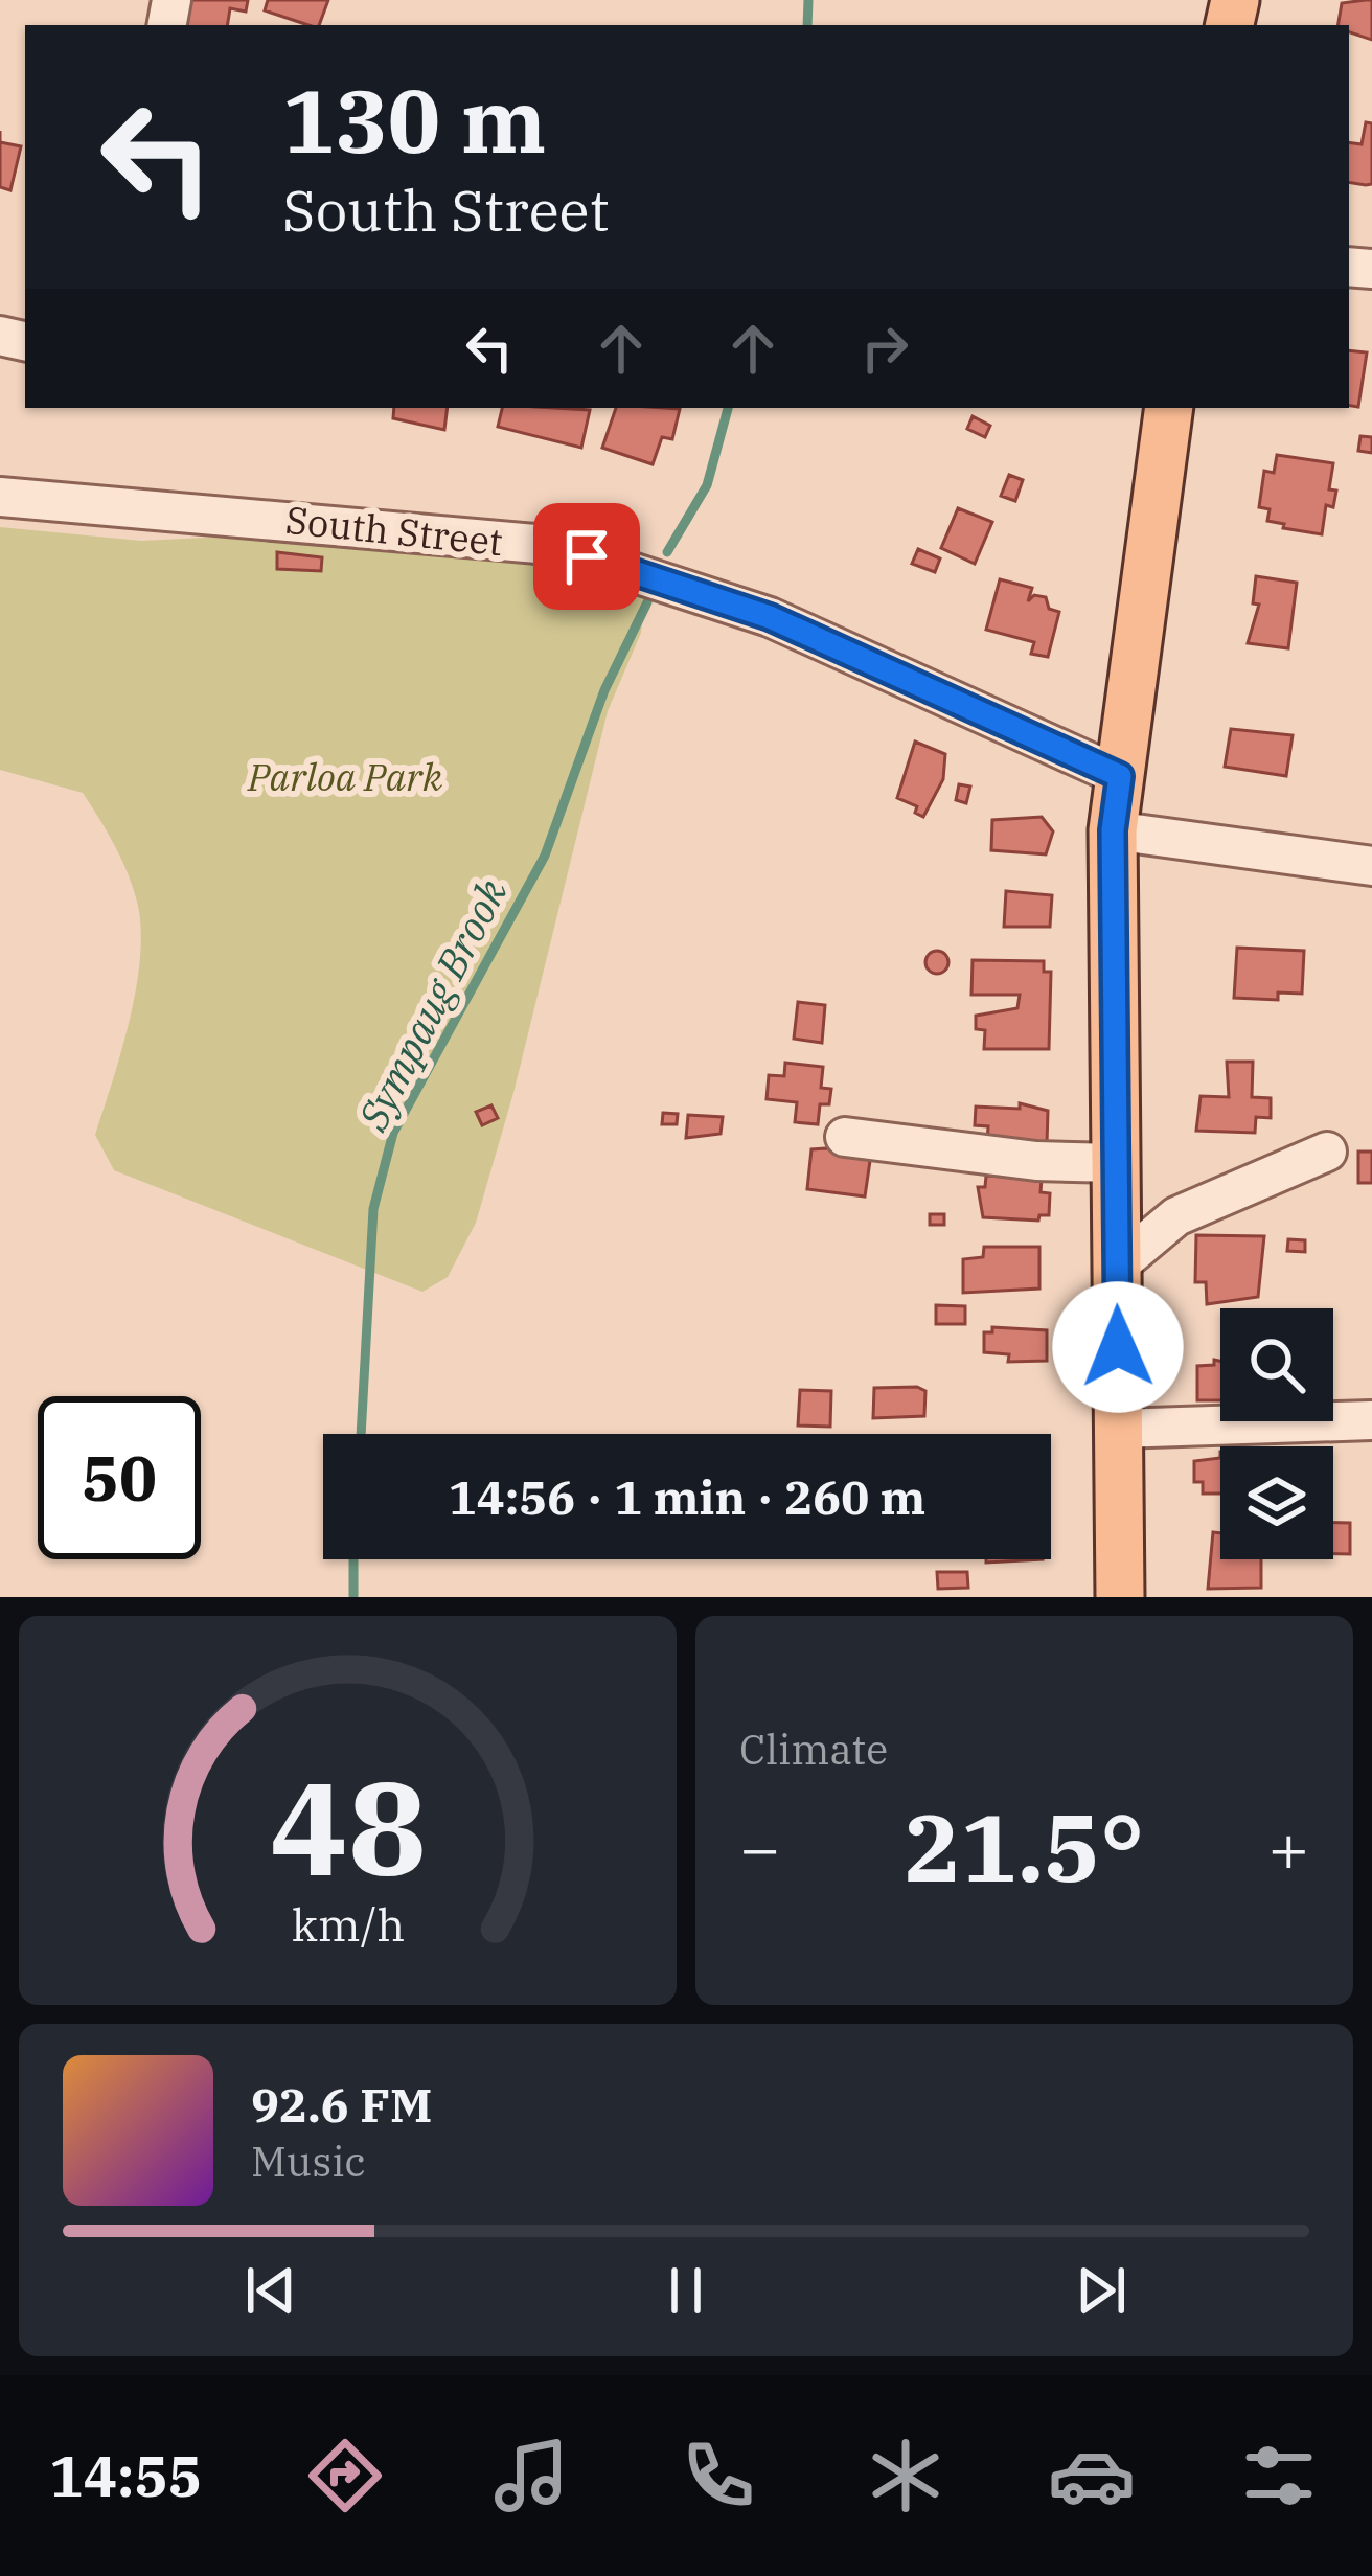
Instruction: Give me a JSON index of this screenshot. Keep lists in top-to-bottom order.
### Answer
{
  "streets": {
    "street": ["South Street"]
  },
  "water": ["Sympaug Brook"],
  "parks": ["Parloa Park"],
  "page": {
    "turn": ["130 m", "South Street"],
    "limit": "50",
    "trip": "14:56 · 1 min · 260 m",
    "tile": "Climate",
    "heat": ["−", "21.5°", "+"],
    "song": ["92.6 FM", "Music"],
    "tabs": "14:55",
    "gauge": ["48", "km/h"]
  }
}
